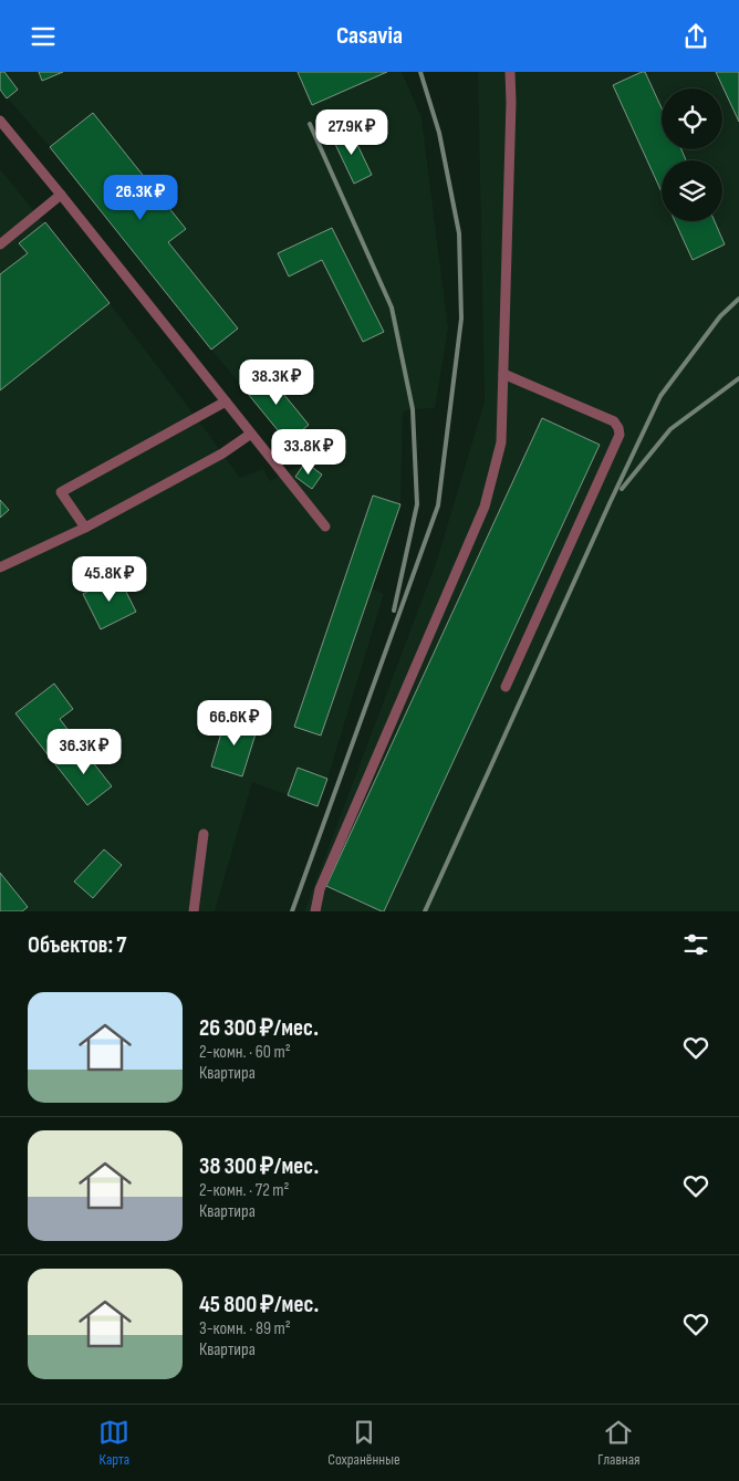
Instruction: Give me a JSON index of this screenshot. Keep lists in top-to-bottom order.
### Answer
{
  "page": {
    "header": "Casavia",
    "price": [
      "27.9K ₽",
      "26.3K ₽",
      "38.3K ₽",
      "33.8K ₽",
      "45.8K ₽",
      "66.6K ₽",
      "36.3K ₽"
    ],
    "heading": "Объектов: 7",
    "list": [
      {
        "name": "26 300 ₽/мес.",
        "note": "2-комн. · 60 m² · Квартира"
      },
      {
        "name": "38 300 ₽/мес.",
        "note": "2-комн. · 72 m² · Квартира"
      },
      {
        "name": "45 800 ₽/мес.",
        "note": "3-комн. · 89 m² · Квартира"
      }
    ],
    "tabs": ["Карта", "Сохранённые", "Главная"]
  }
}
